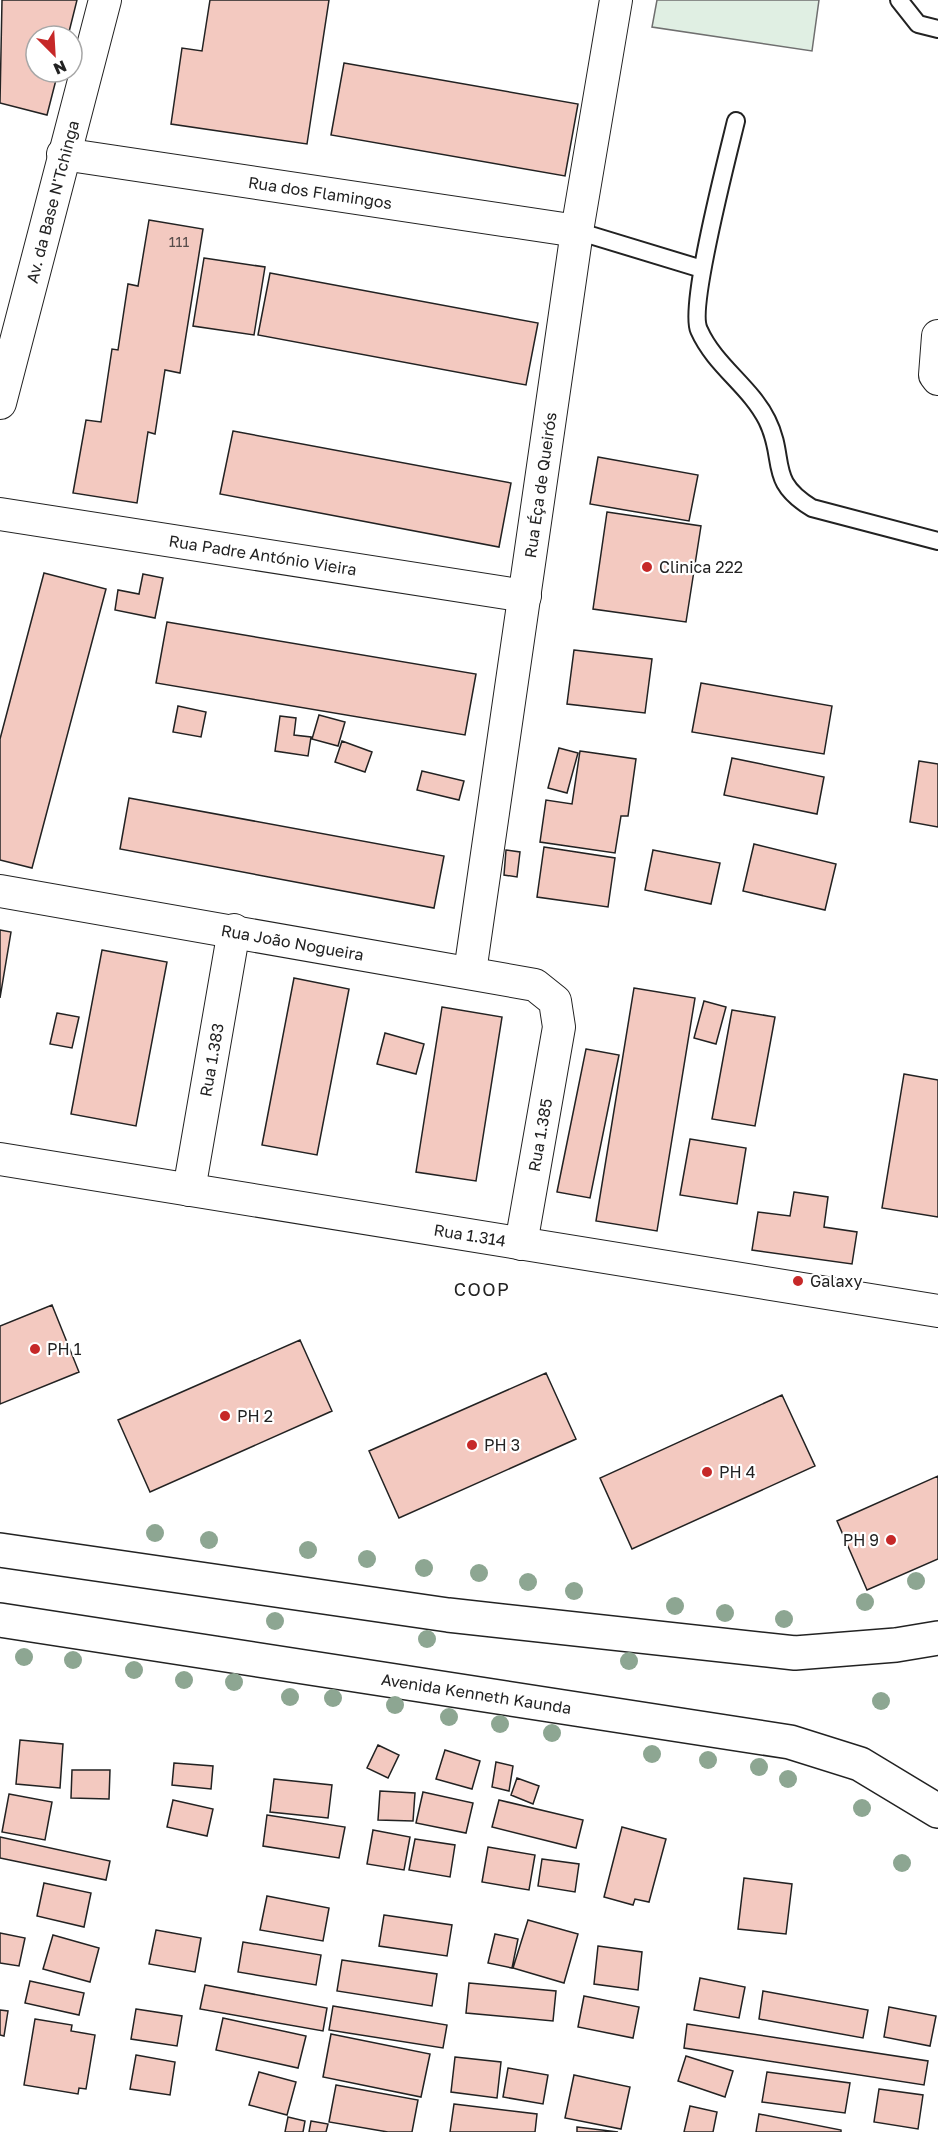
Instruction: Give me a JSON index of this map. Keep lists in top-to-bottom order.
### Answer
{
  "streets": {
    "main road": ["Avenida Kenneth Kaunda"],
    "street": [
      "Rua dos Flamingos",
      "Av. da Base N'Tchinga",
      "Rua Éça de Queirós",
      "Rua Padre António Vieira",
      "Rua João Nogueira",
      "Rua 1.383",
      "Rua 1.385",
      "Rua 1.314"
    ]
  },
  "crossings": [
    ["Rua dos Flamingos", "Av. da Base N'Tchinga"],
    ["Rua dos Flamingos", "Rua Éça de Queirós"],
    ["Rua Éça de Queirós", "Rua Padre António Vieira"],
    ["Rua Éça de Queirós", "Rua João Nogueira"],
    ["Rua João Nogueira", "Rua 1.383"],
    ["Rua João Nogueira", "Rua 1.385"],
    ["Rua 1.383", "Rua 1.314"],
    ["Rua 1.385", "Rua 1.314"]
  ],
  "districts": ["COOP"],
  "places": [
    "Clinica 222",
    "Galaxy",
    "PH 1",
    "PH 2",
    "PH 3",
    "PH 4",
    "PH 9"
  ],
  "house_numbers": ["111"],
  "north": "bottom right"
}
